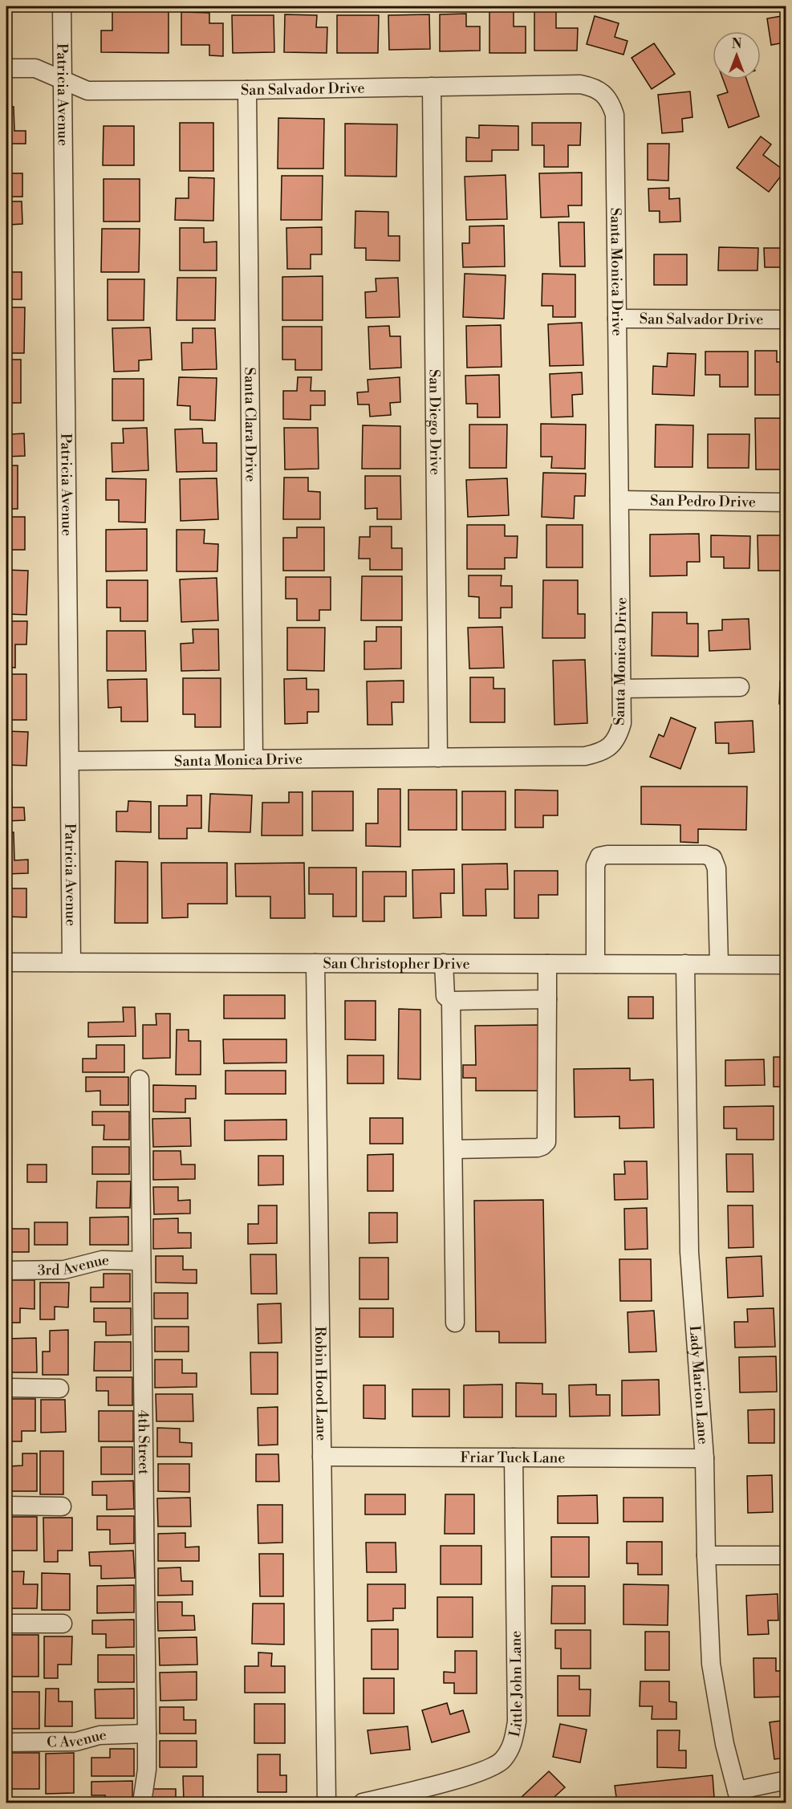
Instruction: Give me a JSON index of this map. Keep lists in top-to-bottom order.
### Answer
{
  "streets": {
    "street": [
      "San Salvador Drive",
      "Patricia Avenue",
      "Santa Monica Drive",
      "San Diego Drive",
      "Santa Clara Drive",
      "San Pedro Drive",
      "San Christopher Drive",
      "3rd Avenue",
      "Robin Hood Lane",
      "Lady Marion Lane",
      "4th Street",
      "Friar Tuck Lane",
      "Little John Lane",
      "C Avenue"
    ]
  },
  "crossings": [
    ["San Salvador Drive", "Patricia Avenue"],
    ["San Salvador Drive", "Santa Monica Drive"],
    ["San Salvador Drive", "San Diego Drive"],
    ["San Salvador Drive", "Santa Clara Drive"],
    ["Patricia Avenue", "Santa Monica Drive"],
    ["Patricia Avenue", "San Christopher Drive"],
    ["Santa Monica Drive", "San Diego Drive"],
    ["Santa Monica Drive", "Santa Clara Drive"],
    ["Santa Monica Drive", "San Pedro Drive"],
    ["San Christopher Drive", "Robin Hood Lane"],
    ["San Christopher Drive", "Lady Marion Lane"],
    ["3rd Avenue", "4th Street"],
    ["Robin Hood Lane", "Friar Tuck Lane"],
    ["Lady Marion Lane", "Friar Tuck Lane"],
    ["4th Street", "C Avenue"],
    ["Friar Tuck Lane", "Little John Lane"]
  ],
  "north": "top"
}
